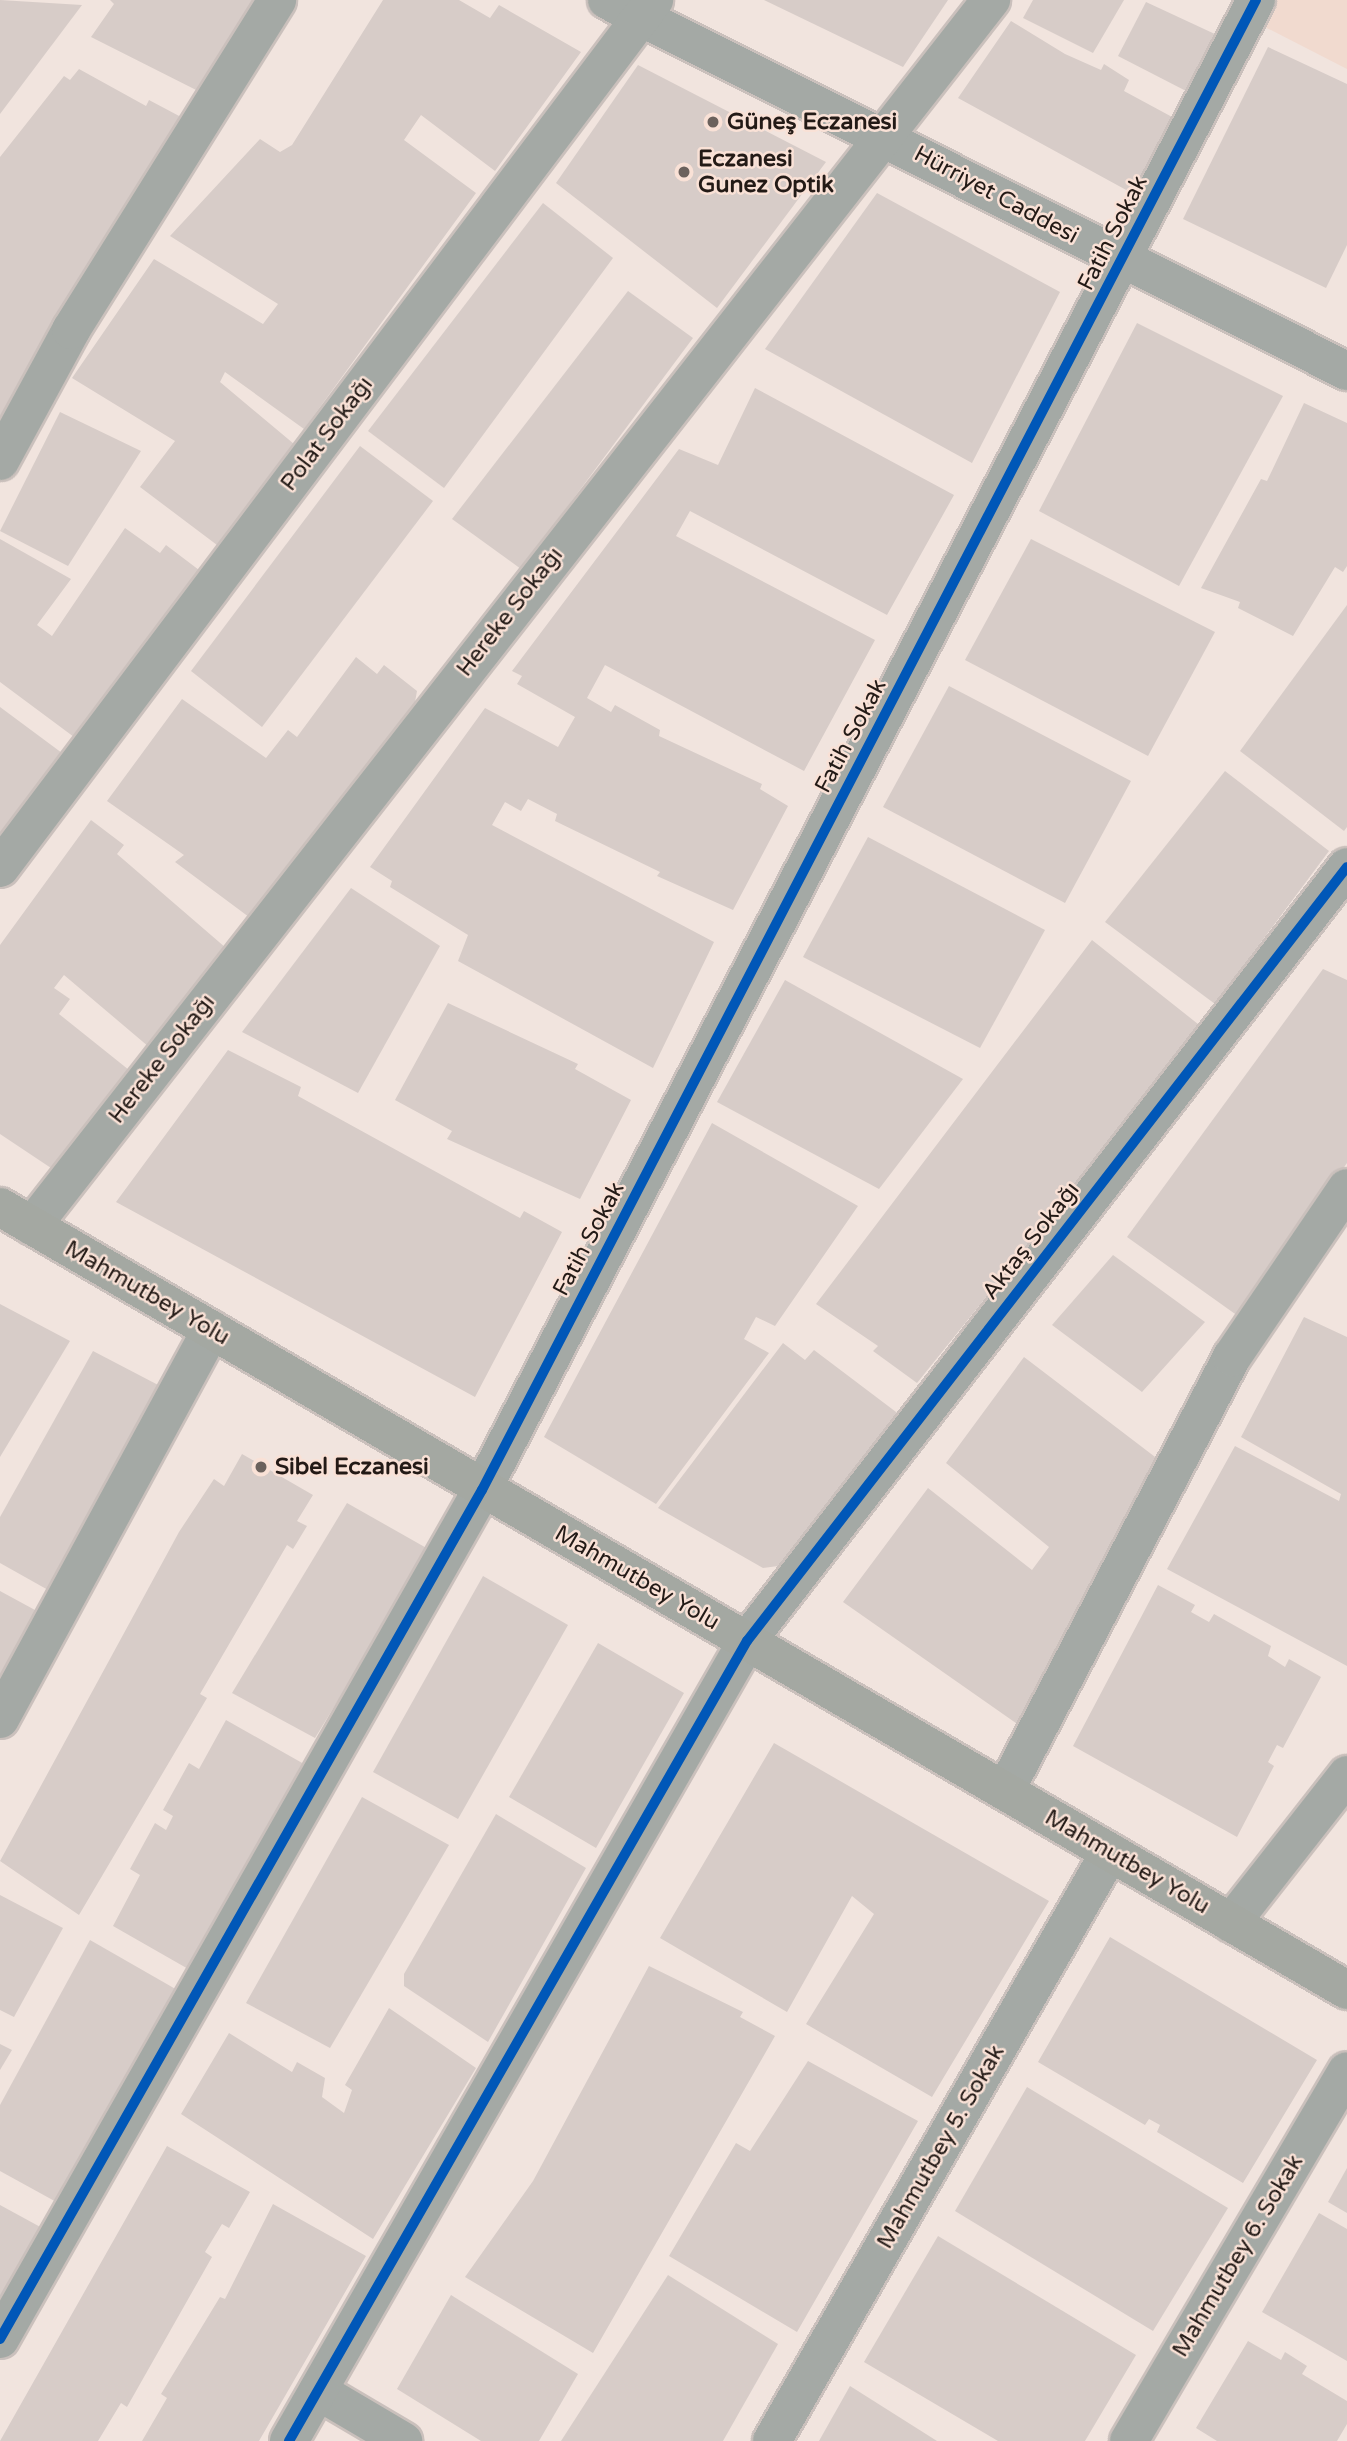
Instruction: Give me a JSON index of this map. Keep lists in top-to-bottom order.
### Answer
{
  "streets": {
    "main road": ["Mahmutbey Yolu"],
    "street": [
      "Hürriyet Caddesi",
      "Fatih Sokak",
      "Polat Sokağı",
      "Hereke Sokağı",
      "Aktaş Sokağı",
      "Mahmutbey 5. Sokak",
      "Mahmutbey 6. Sokak"
    ]
  },
  "crossings": [
    ["Hürriyet Caddesi", "Fatih Sokak"],
    ["Hürriyet Caddesi", "Polat Sokağı"],
    ["Hürriyet Caddesi", "Hereke Sokağı"],
    ["Fatih Sokak", "Mahmutbey Yolu"],
    ["Hereke Sokağı", "Mahmutbey Yolu"],
    ["Aktaş Sokağı", "Mahmutbey Yolu"],
    ["Mahmutbey Yolu", "Mahmutbey 5. Sokak"]
  ],
  "places": ["Güneş Eczanesi", "Eczanesi Gunez Optik", "Sibel Eczanesi"]
}
